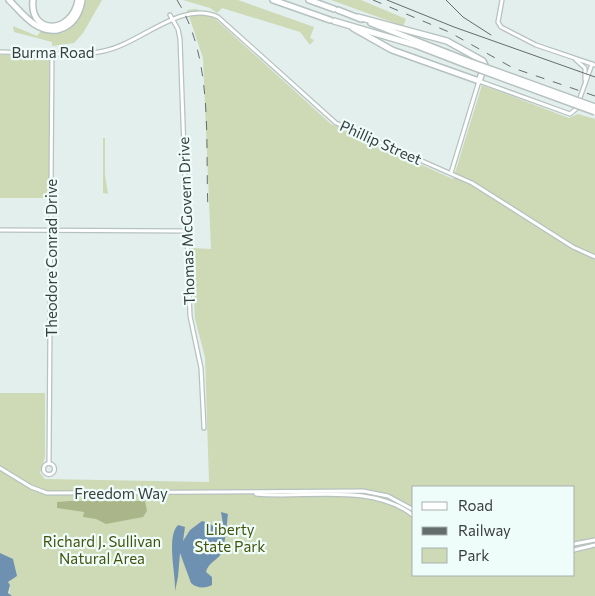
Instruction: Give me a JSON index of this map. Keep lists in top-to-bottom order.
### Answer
{
  "streets": {
    "street": [
      "Burma Road",
      "Phillip Street",
      "Thomas McGovern Drive",
      "Theodore Conrad Drive",
      "Freedom Way"
    ]
  },
  "crossings": [
    ["Burma Road", "Thomas McGovern Drive"],
    ["Burma Road", "Theodore Conrad Drive"]
  ],
  "parks": ["Liberty State Park", "Richard J. Sullivan Natural Area"],
  "legend": ["Road", "Railway", "Park"]
}
